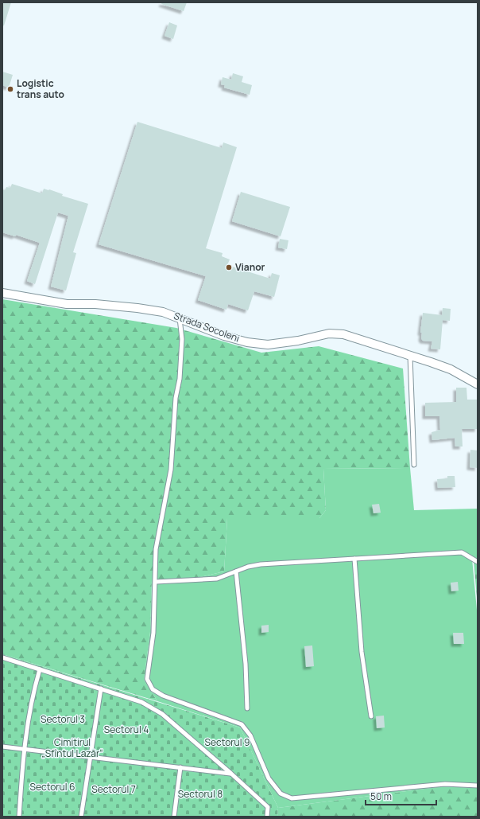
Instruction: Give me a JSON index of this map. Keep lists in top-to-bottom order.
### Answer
{
  "streets": {
    "street": ["Strada Socoleni"]
  },
  "parks": [
    "Sectorul 3",
    "Sectorul 4",
    "Cimitirul „Sfîntul Lazăr“",
    "Sectorul 9",
    "Sectorul 6",
    "Sectorul 7",
    "Sectorul 8"
  ],
  "places": ["Logistic trans auto", "Vianor"],
  "scale_bar": "50 m"
}
